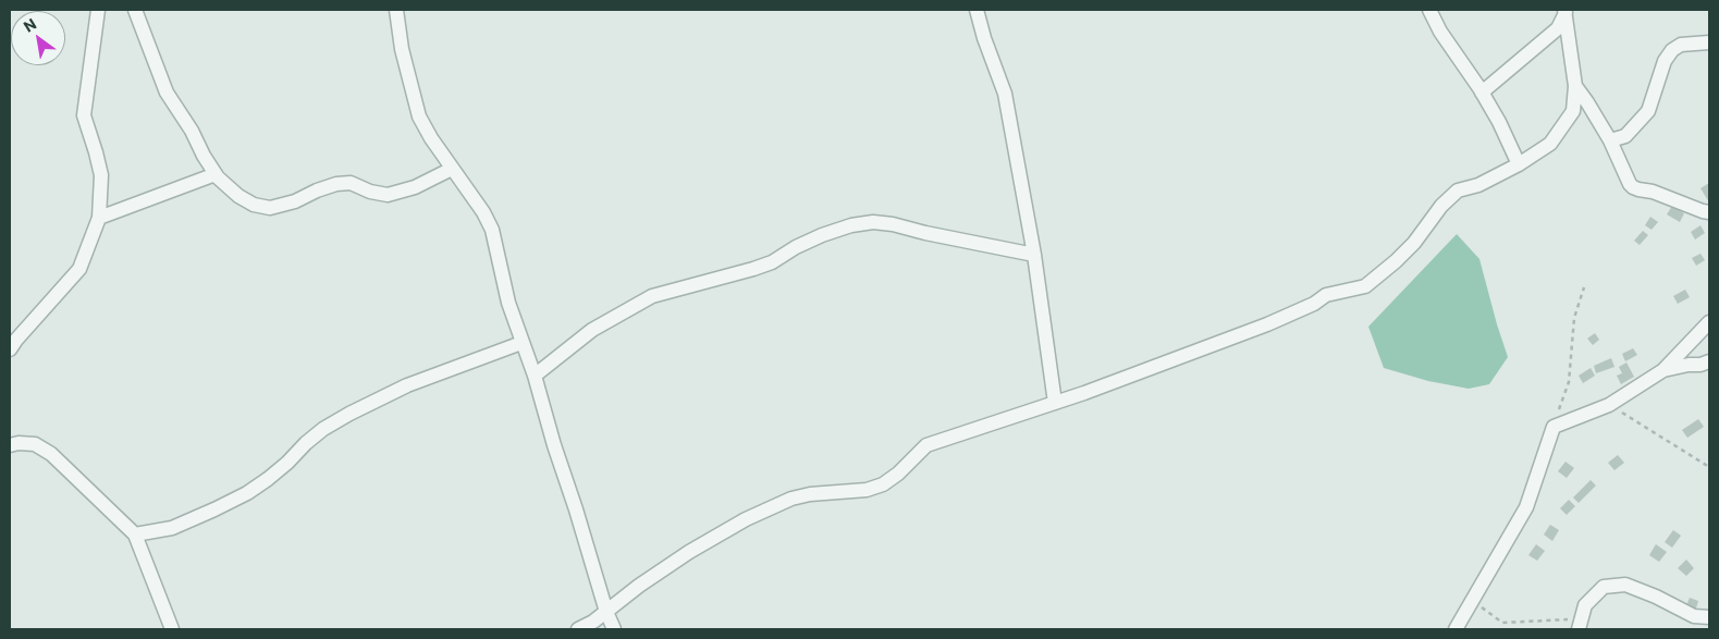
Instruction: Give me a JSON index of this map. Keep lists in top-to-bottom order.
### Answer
{
  "north": "top left"
}
